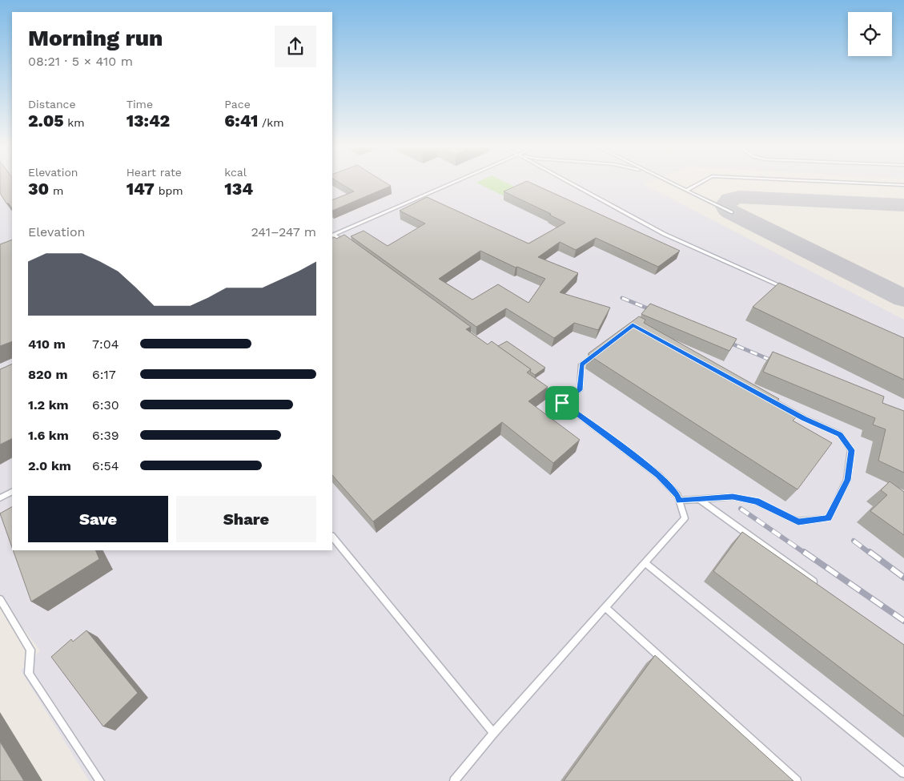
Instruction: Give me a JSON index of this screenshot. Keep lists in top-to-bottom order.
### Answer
{
  "page": {
    "heading": ["Morning run", "08:21 · 5 × 410 m"],
    "stats": [
      ["Distance", "2.05 km"],
      ["Time", "13:42"],
      ["Pace", "6:41 /km"],
      ["Elevation", "30 m"],
      ["Heart rate", "147 bpm"],
      ["kcal", "134"]
    ],
    "chart": ["Elevation", "241–247 m"],
    "list": [
      {
        "name": "410 m",
        "note": "7:04"
      },
      {
        "name": "820 m",
        "note": "6:17"
      },
      {
        "name": "1.2 km",
        "note": "6:30"
      },
      {
        "name": "1.6 km",
        "note": "6:39"
      },
      {
        "name": "2.0 km",
        "note": "6:54"
      }
    ],
    "buttons": ["Save", "Share"]
  }
}
